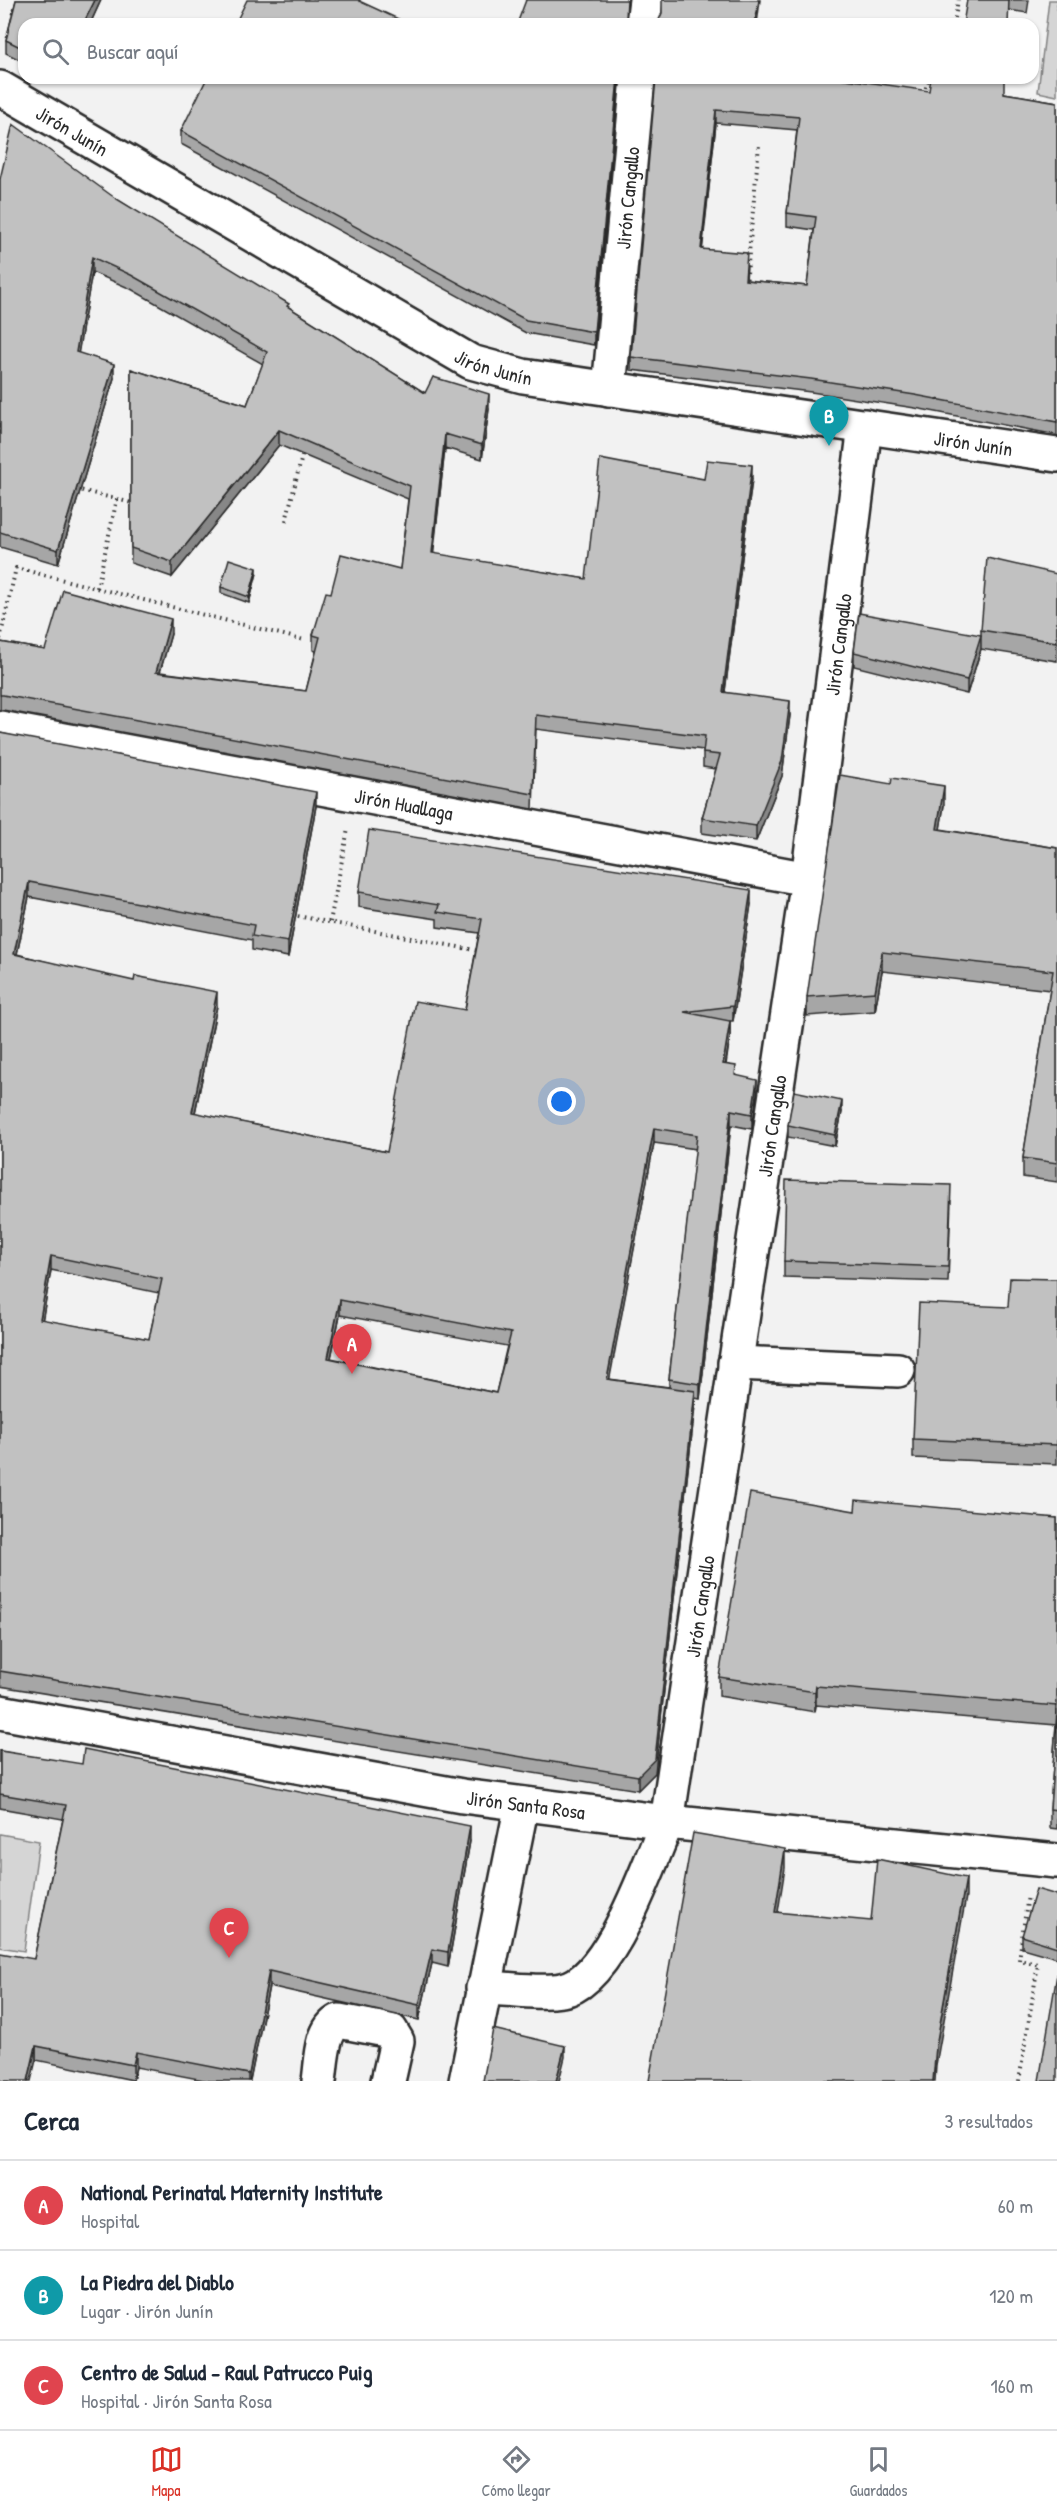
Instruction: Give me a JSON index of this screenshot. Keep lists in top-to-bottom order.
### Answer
{
  "streets": {
    "street": [
      "Jirón Junín",
      "Jirón Cangallo",
      "Jirón Huallaga",
      "Jirón Santa Rosa"
    ]
  },
  "crossings": [
    ["Jirón Junín", "Jirón Cangallo"],
    ["Jirón Cangallo", "Jirón Huallaga"],
    ["Jirón Cangallo", "Jirón Santa Rosa"]
  ],
  "page": {
    "search": "Buscar aquí",
    "pins": ["B", "A", "C"],
    "heading": ["Cerca", "3 resultados"],
    "list": [
      {
        "mark": "A",
        "name": "National Perinatal Maternity Institute",
        "note": "Hospital",
        "value": "60 m"
      },
      {
        "mark": "B",
        "name": "La Piedra del Diablo",
        "note": "Lugar · Jirón Junín",
        "value": "120 m"
      },
      {
        "mark": "C",
        "name": "Centro de Salud - Raul Patrucco Puig",
        "note": "Hospital · Jirón Santa Rosa",
        "value": "160 m"
      }
    ],
    "nav": ["Mapa", "Cómo llegar", "Guardados"]
  }
}
